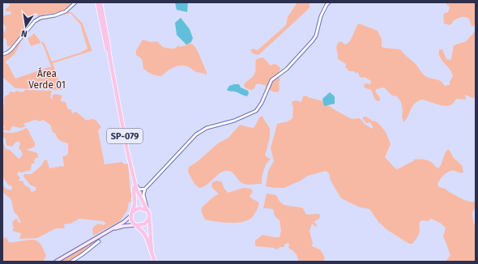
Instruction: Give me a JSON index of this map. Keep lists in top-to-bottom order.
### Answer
{
  "streets": {
    "highway": ["SP-079"]
  },
  "parks": ["Área Verde 01"],
  "north": "bottom"
}
